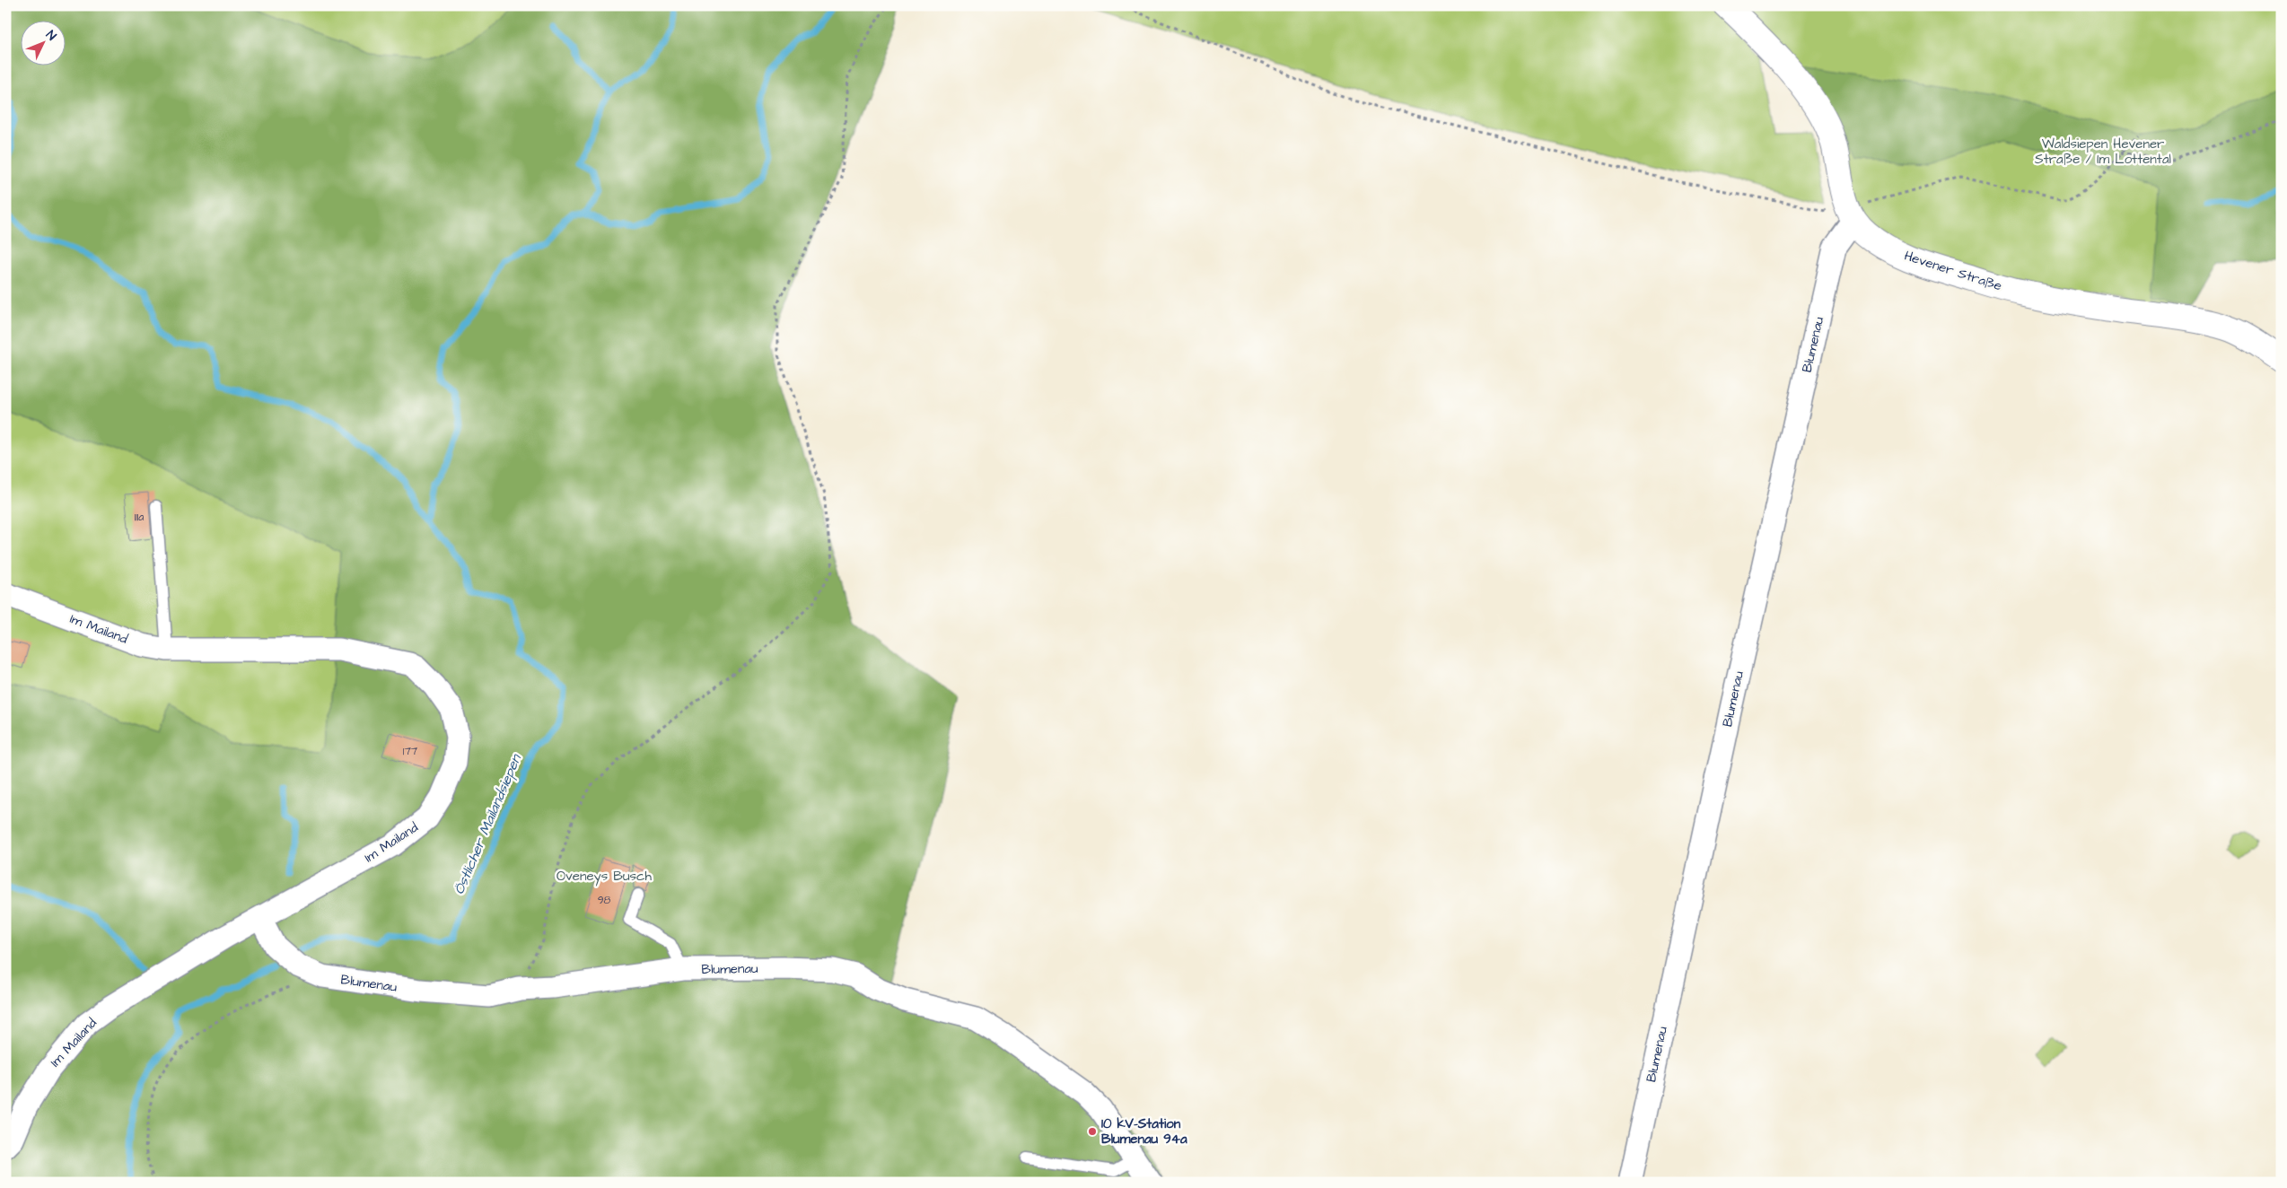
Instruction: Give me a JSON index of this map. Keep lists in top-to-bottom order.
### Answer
{
  "streets": {
    "street": ["Hevener Straße", "Blumenau", "Im Mailand"]
  },
  "crossings": [
    ["Hevener Straße", "Blumenau"],
    ["Blumenau", "Im Mailand"]
  ],
  "water": ["Östlicher Mailandsiepen"],
  "parks": ["Waldsiepen Hevener Straße / Im Lottental", "Oveneys Busch"],
  "places": ["10 kV-Station Blumenau 94a"],
  "house_numbers": ["111a", "177", "98"],
  "north": "top right"
}
